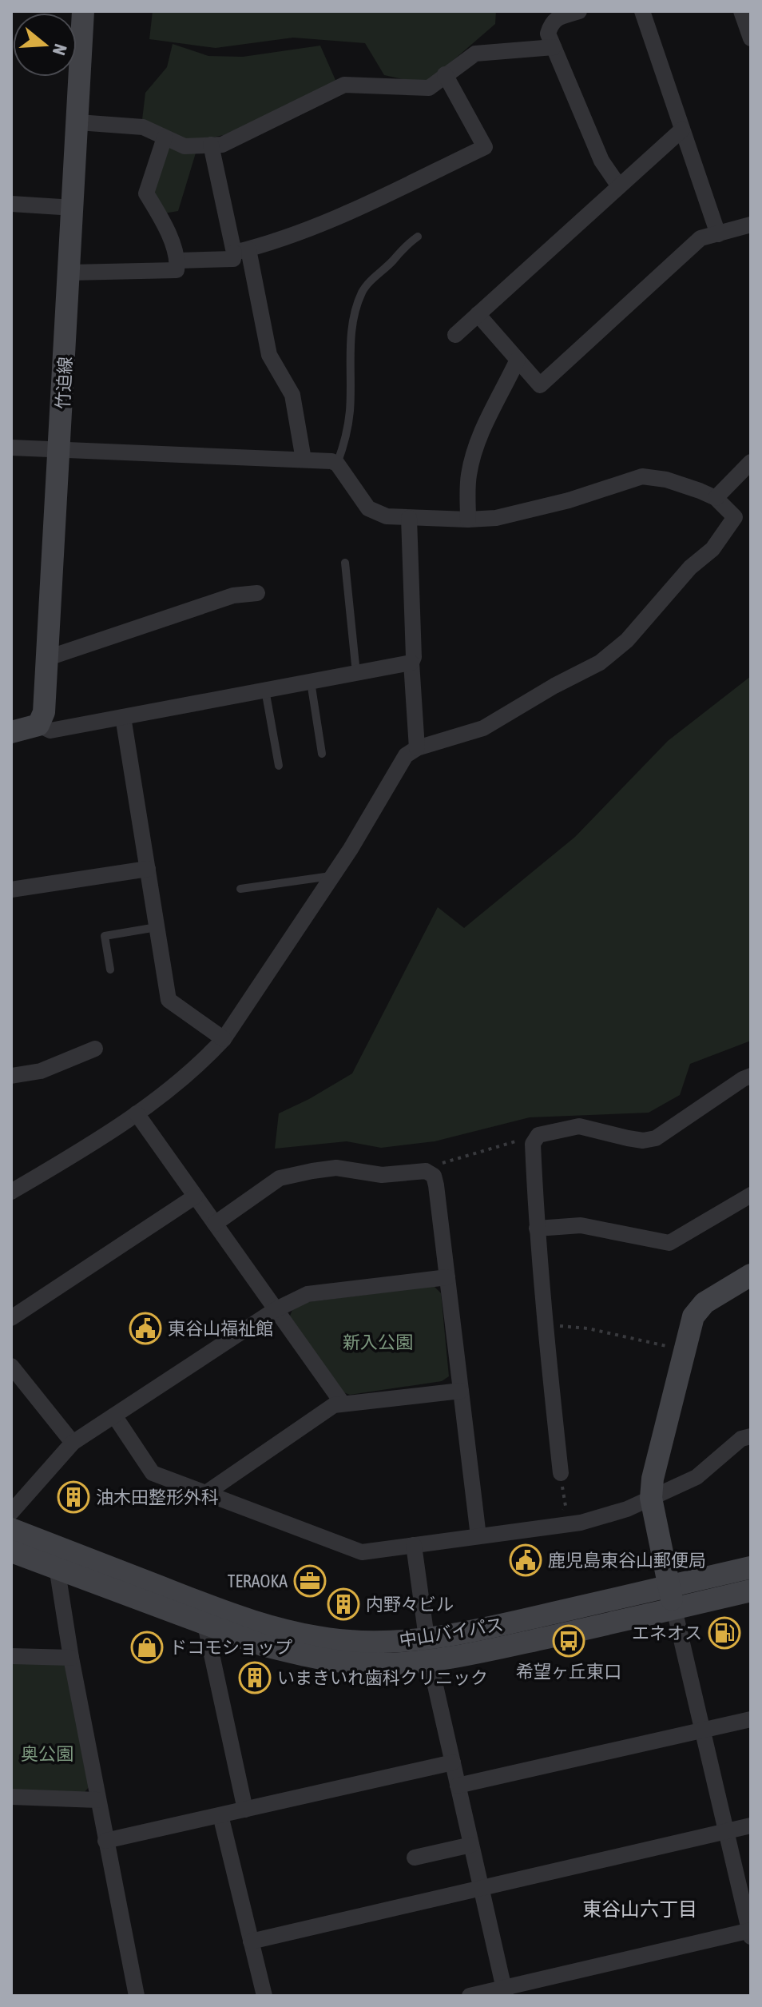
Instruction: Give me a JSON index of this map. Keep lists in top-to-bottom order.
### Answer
{
  "streets": {
    "street": ["竹迫線", "中山バイパス"]
  },
  "districts": ["東谷山六丁目"],
  "parks": ["新入公園", "奥公園"],
  "places": {
    "public building": ["東谷山福祉館", "鹿児島東谷山郵便局"],
    "building": ["油木田整形外科", "内野々ビル", "いまきいれ歯科クリニック"],
    "office": ["TERAOKA"],
    "fuel station": ["エネオス"],
    "bus stop": ["希望ヶ丘東口"],
    "shop": ["ドコモショップ"]
  },
  "north": "right"
}
